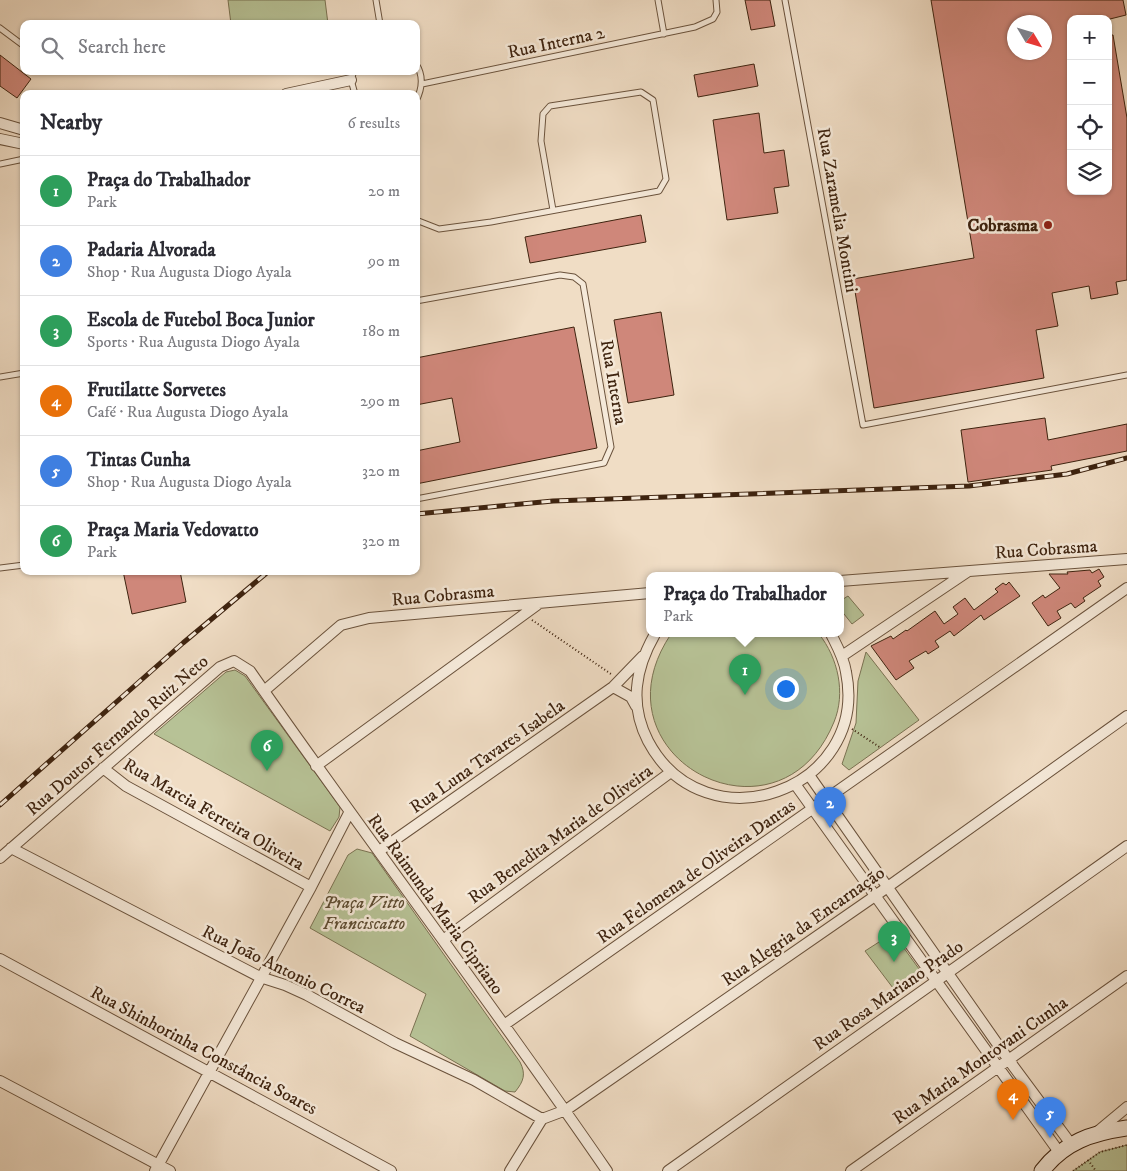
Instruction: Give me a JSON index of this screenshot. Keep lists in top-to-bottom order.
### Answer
{
  "streets": {
    "street": [
      "Rua Cobrasma",
      "Rua Doutor Fernando Ruiz Neto",
      "Rua Luna Tavares Isabela",
      "Rua Marcia Ferreira Oliveira",
      "Rua Benedita Maria de Oliveira",
      "Rua Felomena de Oliveira Dantas",
      "Rua Raimunda Maria Cipriano",
      "Rua Alegria da Encarnação",
      "Rua João Antonio Correa",
      "Rua Rosa Mariano Prado",
      "Rua Shinhorinha Constância Soares",
      "Rua Maria Montovani Cunha"
    ],
    "lane": ["Rua Interna 2", "Rua Zaramelia Montini", "Rua Interna"]
  },
  "crossings": [
    ["Rua Cobrasma", "Rua Raimunda Maria Cipriano"],
    ["Rua Doutor Fernando Ruiz Neto", "Rua Marcia Ferreira Oliveira"],
    ["Rua Doutor Fernando Ruiz Neto", "Rua Raimunda Maria Cipriano"],
    ["Rua Doutor Fernando Ruiz Neto", "Rua João Antonio Correa"],
    ["Rua Luna Tavares Isabela", "Rua Raimunda Maria Cipriano"],
    ["Rua Benedita Maria de Oliveira", "Rua Raimunda Maria Cipriano"],
    ["Rua Felomena de Oliveira Dantas", "Rua Raimunda Maria Cipriano"],
    ["Rua Raimunda Maria Cipriano", "Rua Alegria da Encarnação"],
    ["Rua Alegria da Encarnação", "Rua João Antonio Correa"]
  ],
  "parks": ["Praça Vitto Franciscatto"],
  "places": ["Cobrasma"],
  "north": "bottom right",
  "page": {
    "map_buttons": ["+", "−"],
    "search": "Search here",
    "heading": ["Nearby", "6 results"],
    "list": [
      {
        "mark": "1",
        "name": "Praça do Trabalhador",
        "note": "Park",
        "value": "20 m"
      },
      {
        "mark": "2",
        "name": "Padaria Alvorada",
        "note": "Shop · Rua Augusta Diogo Ayala",
        "value": "90 m"
      },
      {
        "mark": "3",
        "name": "Escola de Futebol Boca Junior",
        "note": "Sports · Rua Augusta Diogo Ayala",
        "value": "180 m"
      },
      {
        "mark": "4",
        "name": "Frutilatte Sorvetes",
        "note": "Café · Rua Augusta Diogo Ayala",
        "value": "290 m"
      },
      {
        "mark": "5",
        "name": "Tintas Cunha",
        "note": "Shop · Rua Augusta Diogo Ayala",
        "value": "320 m"
      },
      {
        "mark": "6",
        "name": "Praça Maria Vedovatto",
        "note": "Park",
        "value": "320 m"
      }
    ],
    "popup": ["Praça do Trabalhador", "Park"],
    "pins": [
      "1",
      "6",
      "2",
      "3",
      "4",
      "5"
    ]
  }
}
